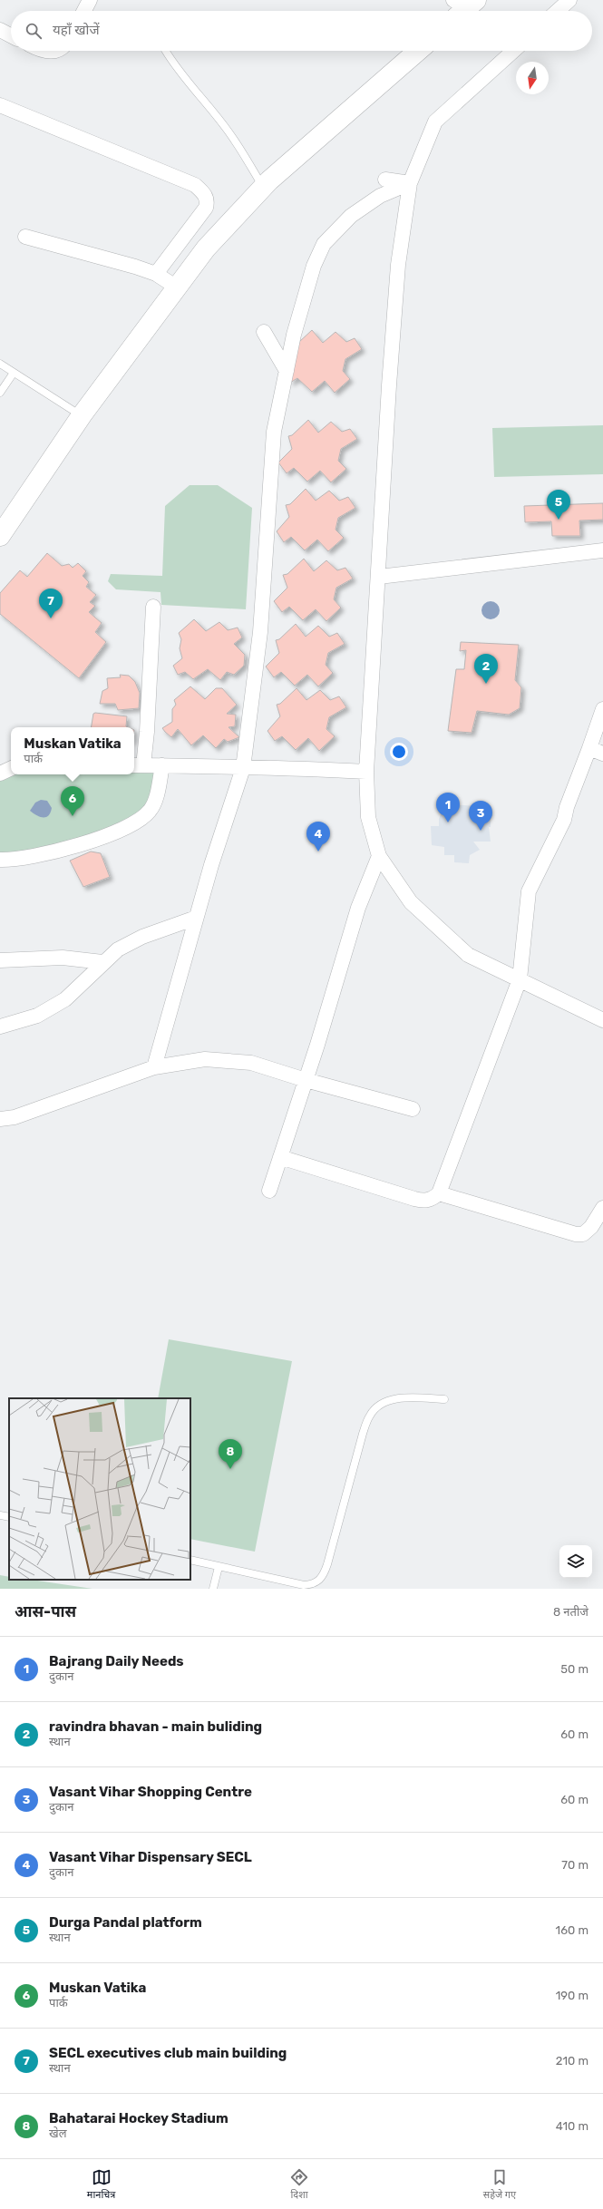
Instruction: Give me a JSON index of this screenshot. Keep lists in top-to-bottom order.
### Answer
{
  "north": "bottom",
  "page": {
    "search": "यहाँ खोजें",
    "pins": [
      "5",
      "7",
      "2",
      "6",
      "1",
      "3",
      "4",
      "8"
    ],
    "popup": ["Muskan Vatika", "पार्क"],
    "heading": ["आस-पास", "8 नतीजे"],
    "list": [
      {
        "mark": "1",
        "name": "Bajrang Daily Needs",
        "note": "दुकान",
        "value": "50 m"
      },
      {
        "mark": "2",
        "name": "ravindra bhavan - main buliding",
        "note": "स्थान",
        "value": "60 m"
      },
      {
        "mark": "3",
        "name": "Vasant Vihar Shopping Centre",
        "note": "दुकान",
        "value": "60 m"
      },
      {
        "mark": "4",
        "name": "Vasant Vihar Dispensary SECL",
        "note": "दुकान",
        "value": "70 m"
      },
      {
        "mark": "5",
        "name": "Durga Pandal platform",
        "note": "स्थान",
        "value": "160 m"
      },
      {
        "mark": "6",
        "name": "Muskan Vatika",
        "note": "पार्क",
        "value": "190 m"
      },
      {
        "mark": "7",
        "name": "SECL executives club main building",
        "note": "स्थान",
        "value": "210 m"
      },
      {
        "mark": "8",
        "name": "Bahatarai Hockey Stadium",
        "note": "खेल",
        "value": "410 m"
      }
    ],
    "nav": ["मानचित्र", "दिशा", "सहेजे गए"]
  }
}
